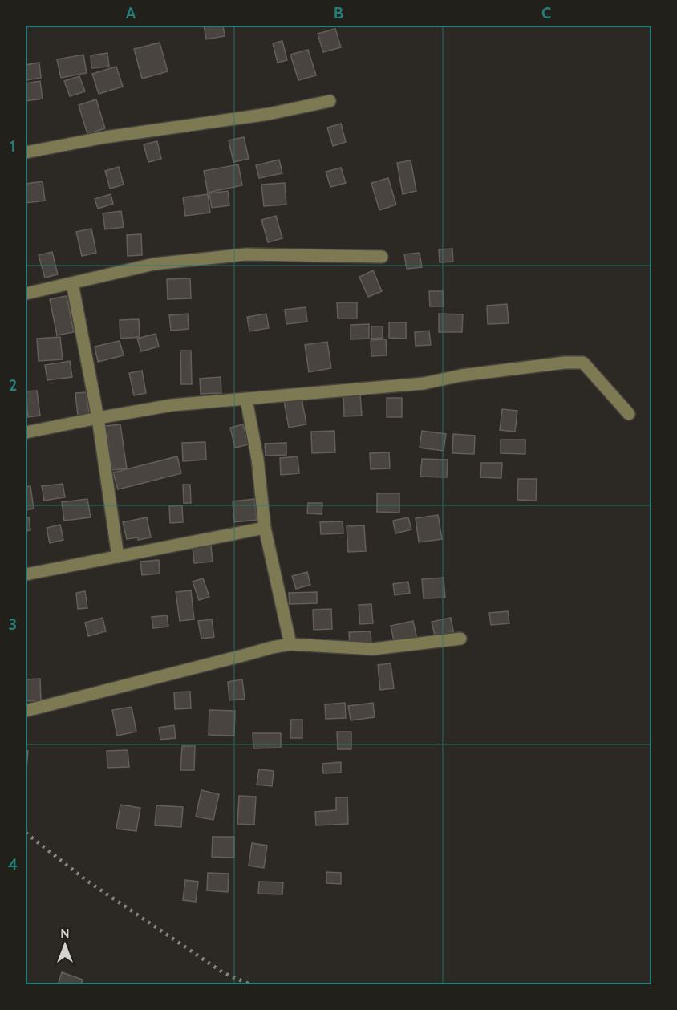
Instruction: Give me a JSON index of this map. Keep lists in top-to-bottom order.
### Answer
{
  "north": "top",
  "grid": {
    "columns": ["A", "B", "C"],
    "rows": [
      "1",
      "2",
      "3",
      "4"
    ]
  }
}
